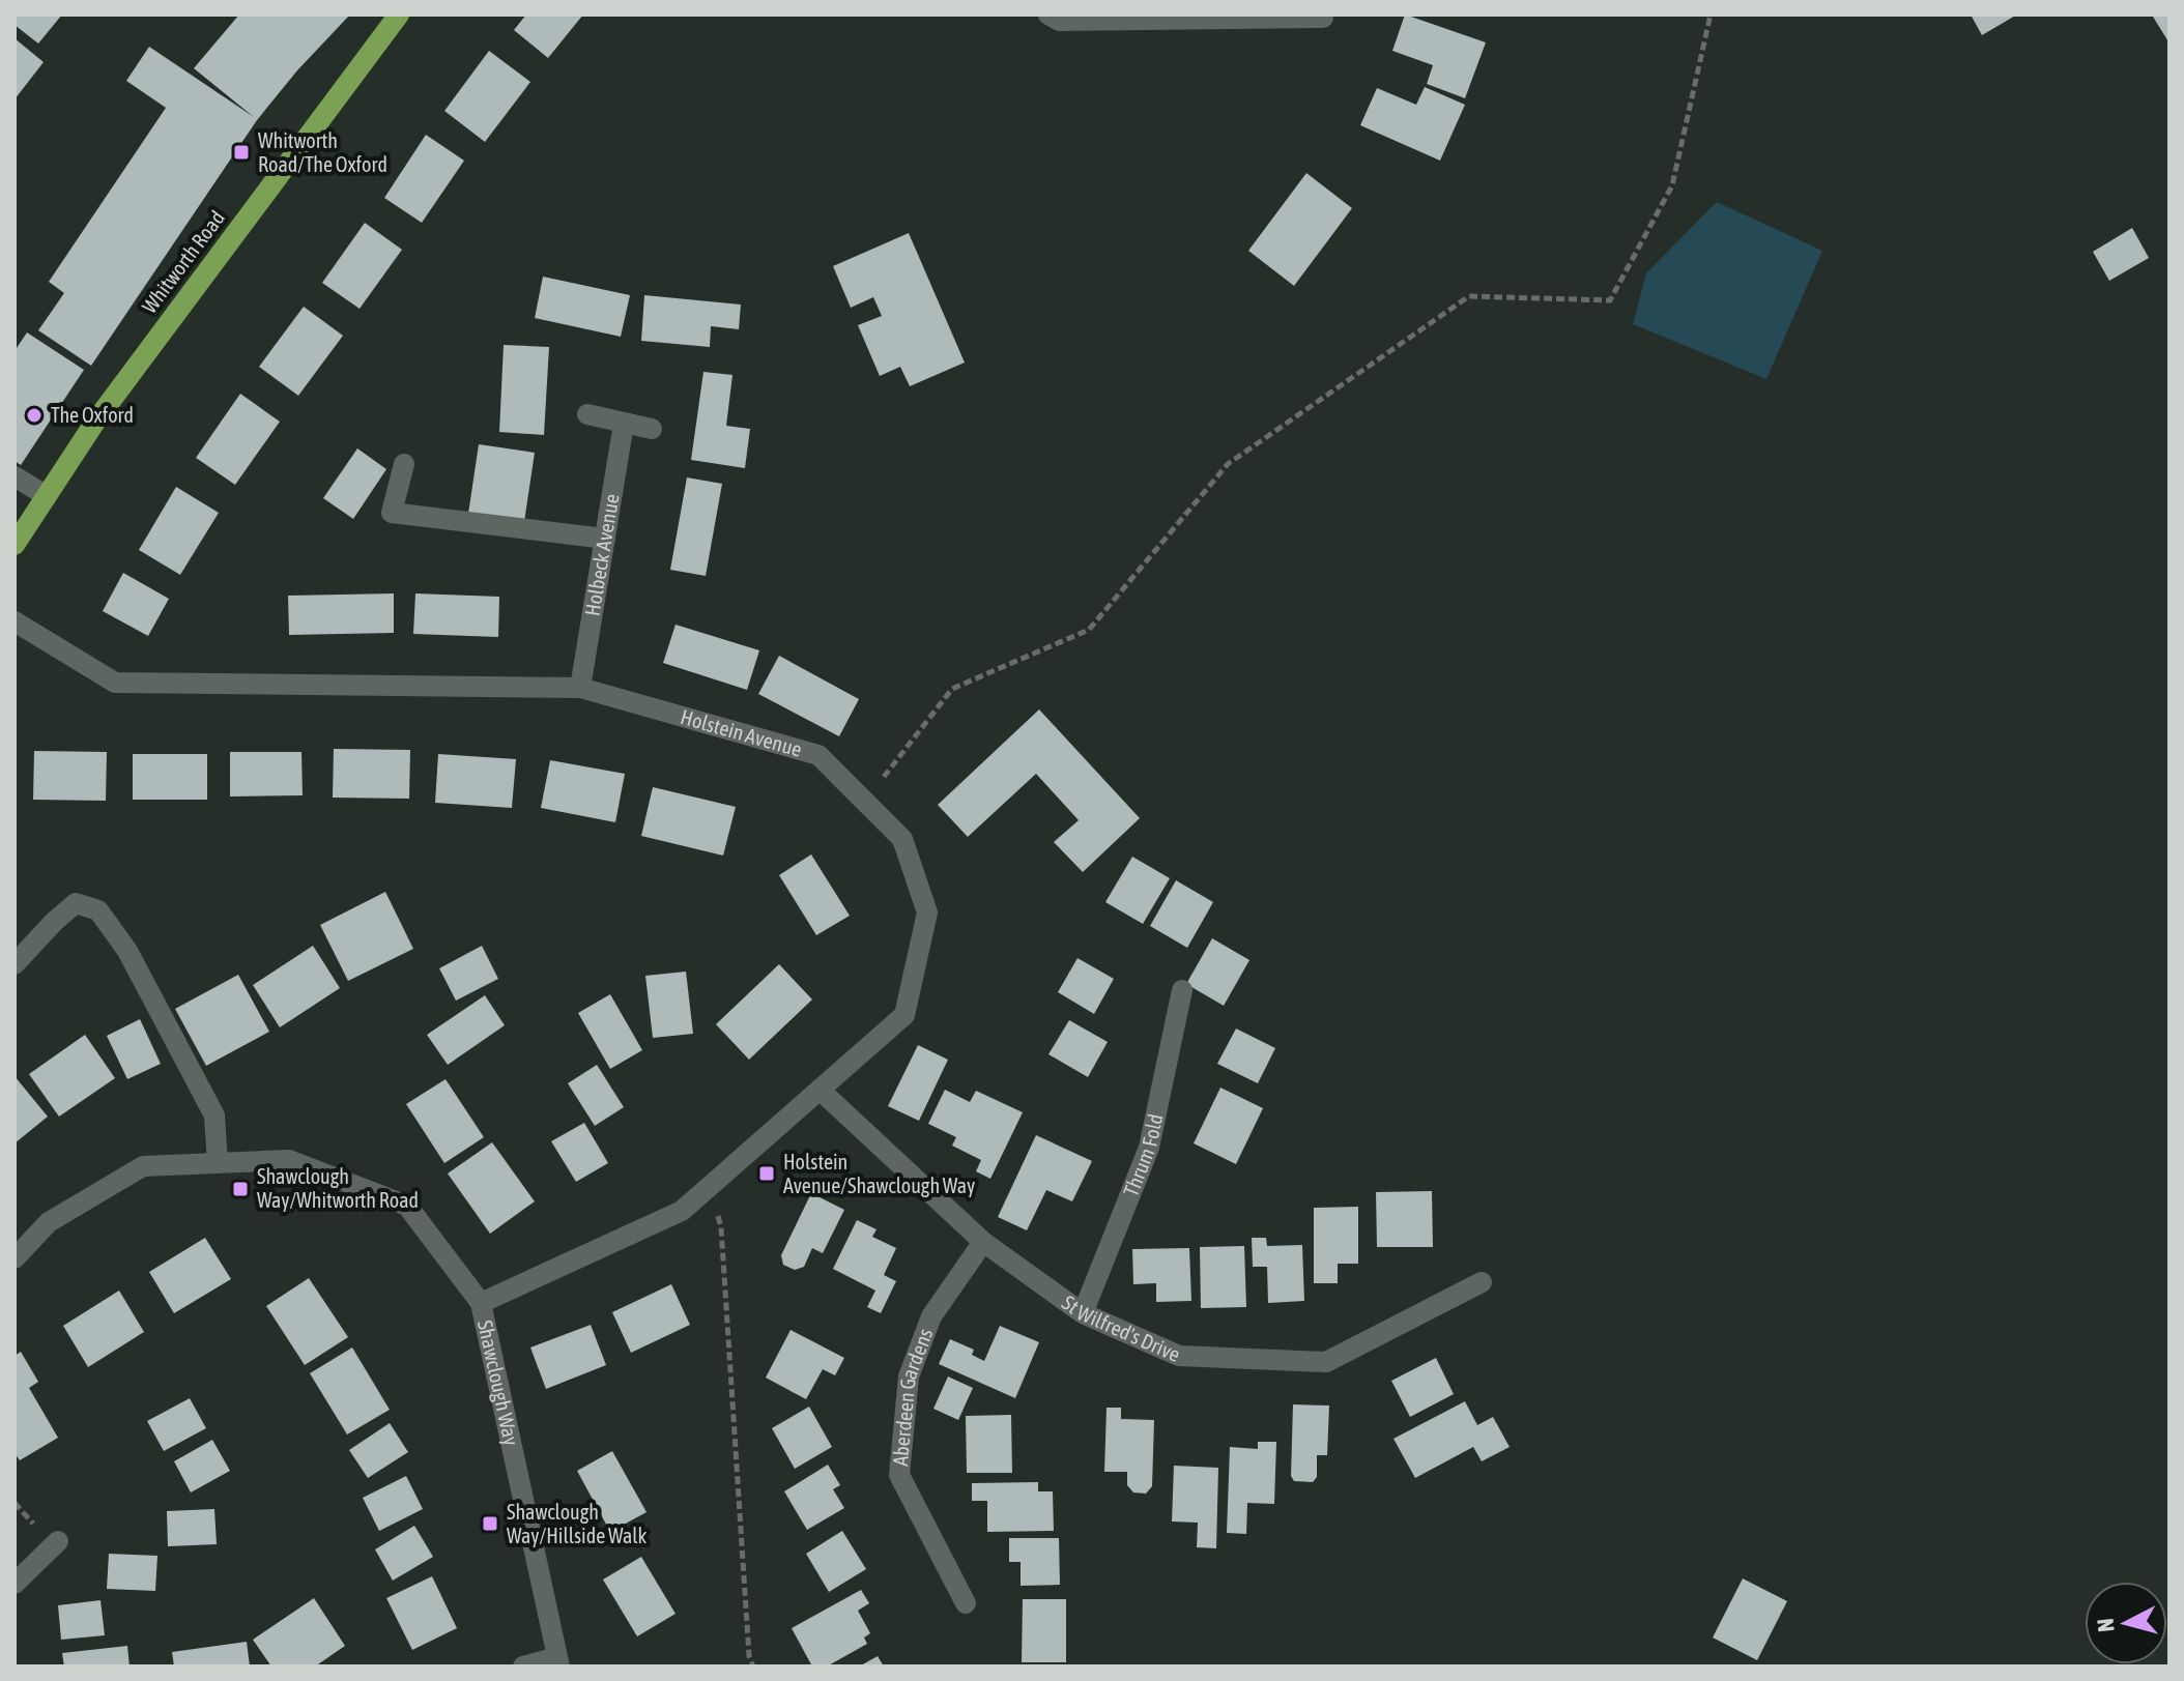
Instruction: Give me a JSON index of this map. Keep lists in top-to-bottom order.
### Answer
{
  "streets": {
    "main road": ["Whitworth Road"],
    "street": [
      "Holbeck Avenue",
      "Holstein Avenue",
      "Thrum Fold",
      "St Wilfred's Drive",
      "Shawclough Way",
      "Aberdeen Gardens"
    ]
  },
  "crossings": [
    ["Holbeck Avenue", "Holstein Avenue"],
    ["Holstein Avenue", "St Wilfred's Drive"],
    ["Holstein Avenue", "Shawclough Way"],
    ["Thrum Fold", "St Wilfred's Drive"],
    ["St Wilfred's Drive", "Aberdeen Gardens"]
  ],
  "places": {
    "transit": [
      "Whitworth Road/The Oxford",
      "Holstein Avenue/Shawclough Way",
      "Shawclough Way/Whitworth Road",
      "Shawclough Way/Hillside Walk"
    ],
    "other": ["The Oxford"]
  },
  "north": "left"
}
